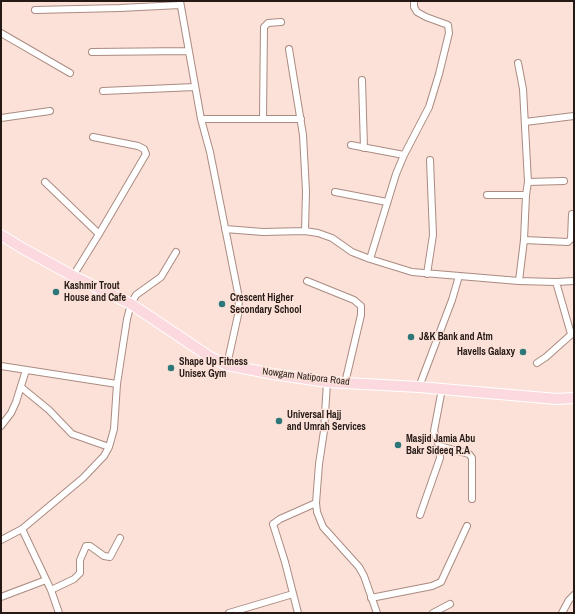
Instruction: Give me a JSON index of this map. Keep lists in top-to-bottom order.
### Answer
{
  "streets": {
    "main road": ["Nowgam Natipora Road"]
  },
  "places": [
    "Kashmir Trout House and Cafe",
    "Crescent Higher Secondary School",
    "J&K Bank and Atm",
    "Havells Galaxy",
    "Shape Up Fitness Unisex Gym",
    "Universal Hajj and Umrah Services",
    "Masjid Jamia Abu Bakr Sideeq R.A"
  ]
}
